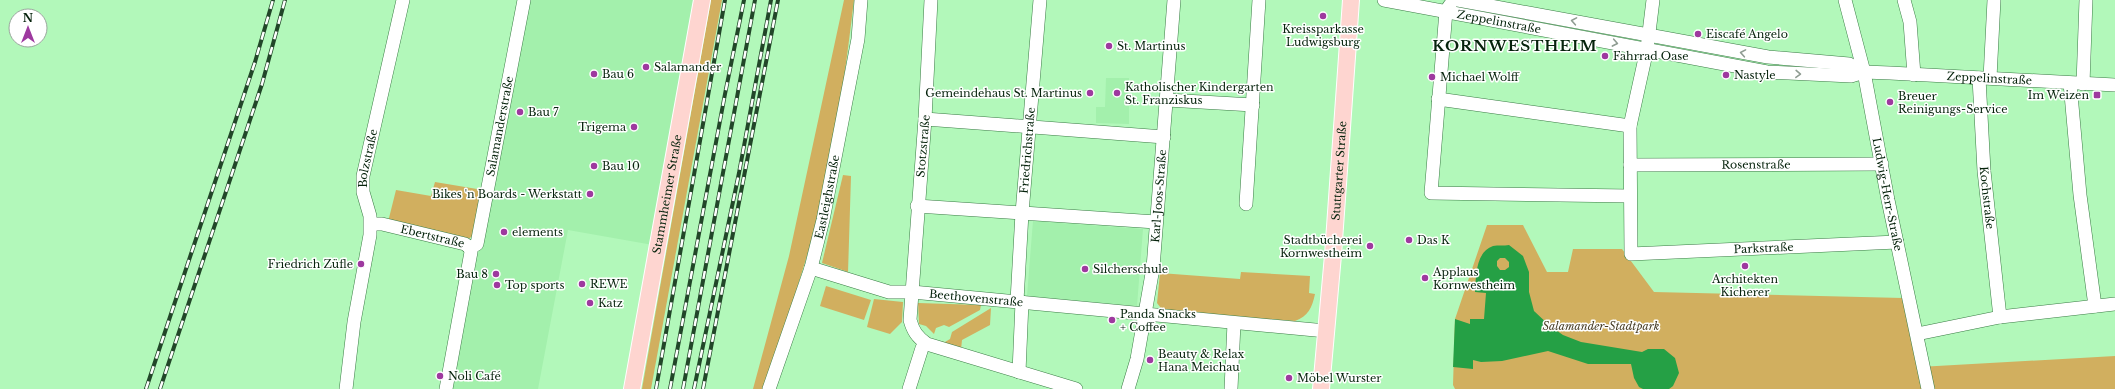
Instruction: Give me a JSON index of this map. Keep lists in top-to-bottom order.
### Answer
{
  "streets": {
    "main road": ["Stuttgarter Straße", "Stammheimer Straße"],
    "street": [
      "Zeppelinstraße",
      "Salamanderstraße",
      "Stotzstraße",
      "Friedrichstraße",
      "Bolzstraße",
      "Rosenstraße",
      "Ludwig-Herr-Straße",
      "Karl-Joos-Straße",
      "Eastleighstraße",
      "Kochstraße",
      "Ebertstraße",
      "Parkstraße",
      "Beethovenstraße"
    ]
  },
  "crossings": [
    ["Zeppelinstraße", "Ludwig-Herr-Straße"],
    ["Zeppelinstraße", "Kochstraße"],
    ["Salamanderstraße", "Ebertstraße"],
    ["Stotzstraße", "Friedrichstraße"],
    ["Stotzstraße", "Beethovenstraße"],
    ["Friedrichstraße", "Beethovenstraße"],
    ["Bolzstraße", "Ebertstraße"],
    ["Rosenstraße", "Ludwig-Herr-Straße"],
    ["Stuttgarter Straße", "Beethovenstraße"],
    ["Ludwig-Herr-Straße", "Parkstraße"],
    ["Karl-Joos-Straße", "Beethovenstraße"],
    ["Eastleighstraße", "Beethovenstraße"]
  ],
  "districts": ["KORNWESTHEIM"],
  "parks": ["Salamander-Stadtpark"],
  "places": {
    "other": [
      "Kreissparkasse Ludwigsburg",
      "Eiscafé Angelo",
      "St. Martinus",
      "Fahrrad Oase",
      "Salamander",
      "Bau 6",
      "Nastyle",
      "Michael Wolff",
      "Gemeindehaus St. Martinus",
      "Katholischer Kindergarten St. Franziskus",
      "Breuer Reinigungs-Service",
      "Bau 7",
      "Trigema",
      "Bau 10",
      "Bikes 'n Boards - Werkstatt",
      "elements",
      "Das K",
      "Stadtbücherei Kornwestheim",
      "Friedrich Züfle",
      "Architekten Kicherer",
      "Silcherschule",
      "Bau 8",
      "Applaus Kornwestheim",
      "REWE",
      "Top sports",
      "Katz",
      "Panda Snacks + Coffee",
      "Beauty & Relax Hana Meichau",
      "Noli Café",
      "Möbel Wurster"
    ],
    "transit": ["Im Weizen"]
  },
  "north": "top"
}
